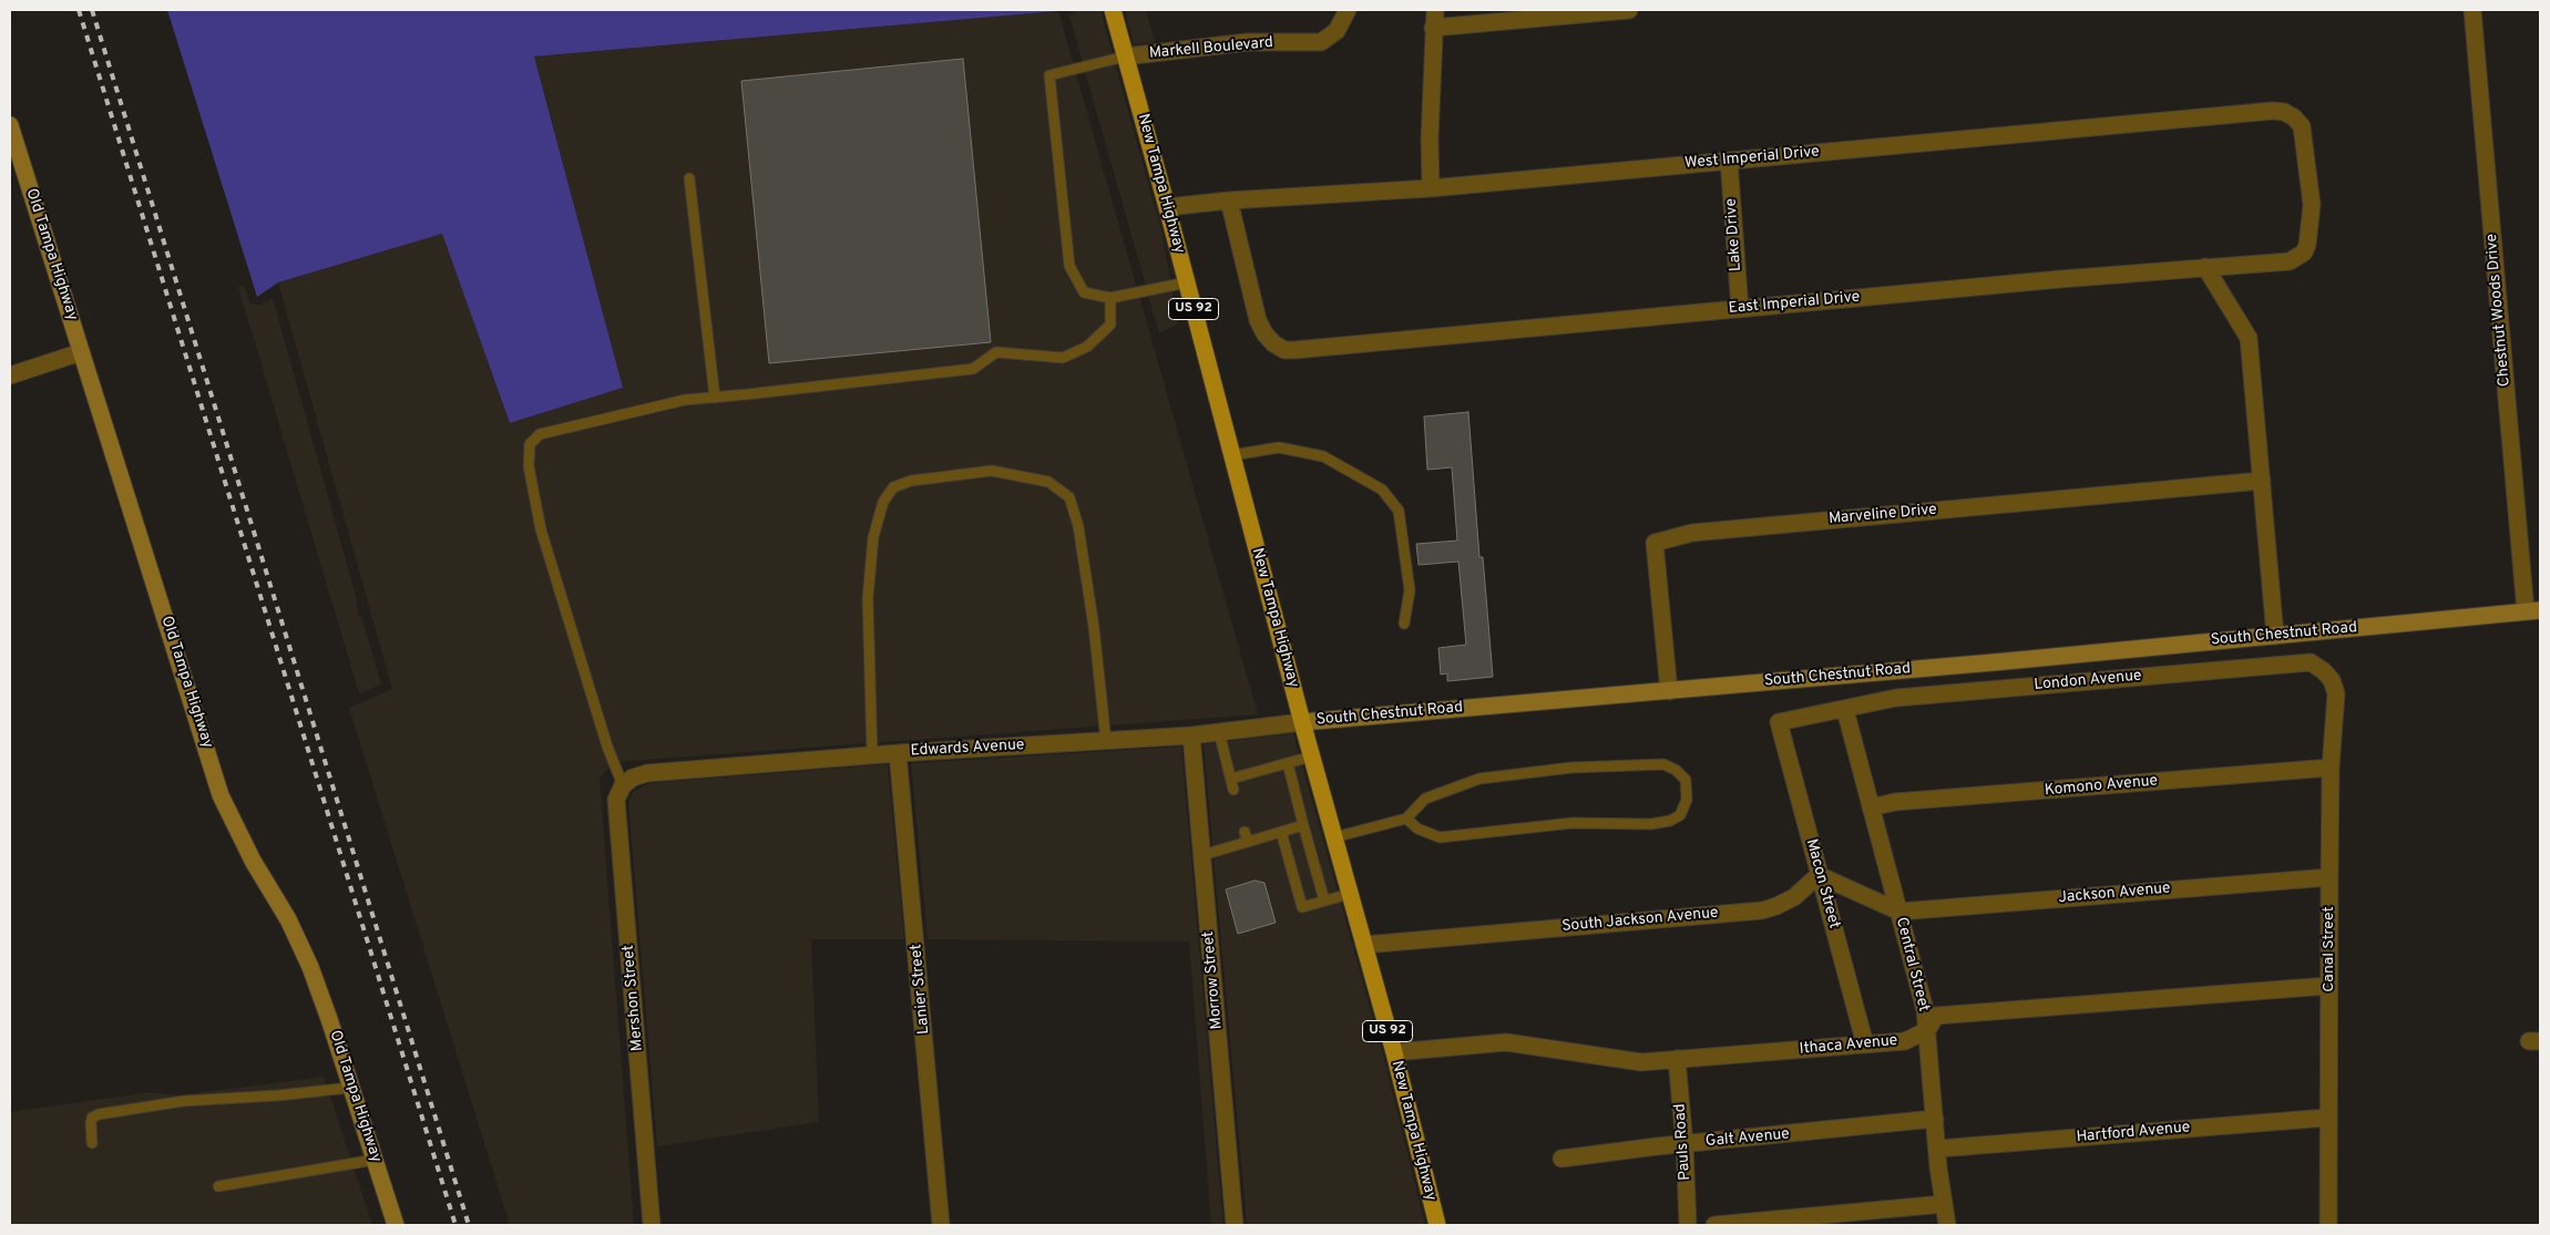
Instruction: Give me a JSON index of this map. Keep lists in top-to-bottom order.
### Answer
{
  "streets": {
    "main road": ["New Tampa Highway", "US 92"],
    "street": [
      "Markell Boulevard",
      "West Imperial Drive",
      "Lake Drive",
      "Old Tampa Highway",
      "East Imperial Drive",
      "Chestnut Woods Drive",
      "Marveline Drive",
      "South Chestnut Road",
      "London Avenue",
      "Edwards Avenue",
      "Komono Avenue",
      "Macon Street",
      "Jackson Avenue",
      "South Jackson Avenue",
      "Canal Street",
      "Central Street",
      "Morrow Street",
      "Lanier Street",
      "Mershon Street",
      "Ithaca Avenue",
      "Hartford Avenue",
      "Galt Avenue",
      "Pauls Road"
    ]
  },
  "crossings": [
    ["Markell Boulevard", "New Tampa Highway"],
    ["West Imperial Drive", "New Tampa Highway"],
    ["West Imperial Drive", "Lake Drive"],
    ["West Imperial Drive", "East Imperial Drive"],
    ["New Tampa Highway", "South Chestnut Road"],
    ["New Tampa Highway", "Edwards Avenue"],
    ["New Tampa Highway", "South Jackson Avenue"],
    ["New Tampa Highway", "Ithaca Avenue"],
    ["Lake Drive", "East Imperial Drive"],
    ["Chestnut Woods Drive", "South Chestnut Road"],
    ["Marveline Drive", "South Chestnut Road"],
    ["South Chestnut Road", "Edwards Avenue"],
    ["London Avenue", "Macon Street"],
    ["London Avenue", "Canal Street"],
    ["London Avenue", "Central Street"],
    ["Edwards Avenue", "Morrow Street"],
    ["Edwards Avenue", "Lanier Street"],
    ["Edwards Avenue", "Mershon Street"],
    ["Komono Avenue", "Canal Street"],
    ["Komono Avenue", "Central Street"],
    ["Macon Street", "South Jackson Avenue"],
    ["Macon Street", "Ithaca Avenue"],
    ["Jackson Avenue", "Canal Street"],
    ["Jackson Avenue", "Central Street"],
    ["Canal Street", "Ithaca Avenue"],
    ["Canal Street", "Hartford Avenue"],
    ["Central Street", "Ithaca Avenue"],
    ["Central Street", "Hartford Avenue"],
    ["Central Street", "Galt Avenue"],
    ["Ithaca Avenue", "Pauls Road"],
    ["Galt Avenue", "Pauls Road"]
  ]
}
